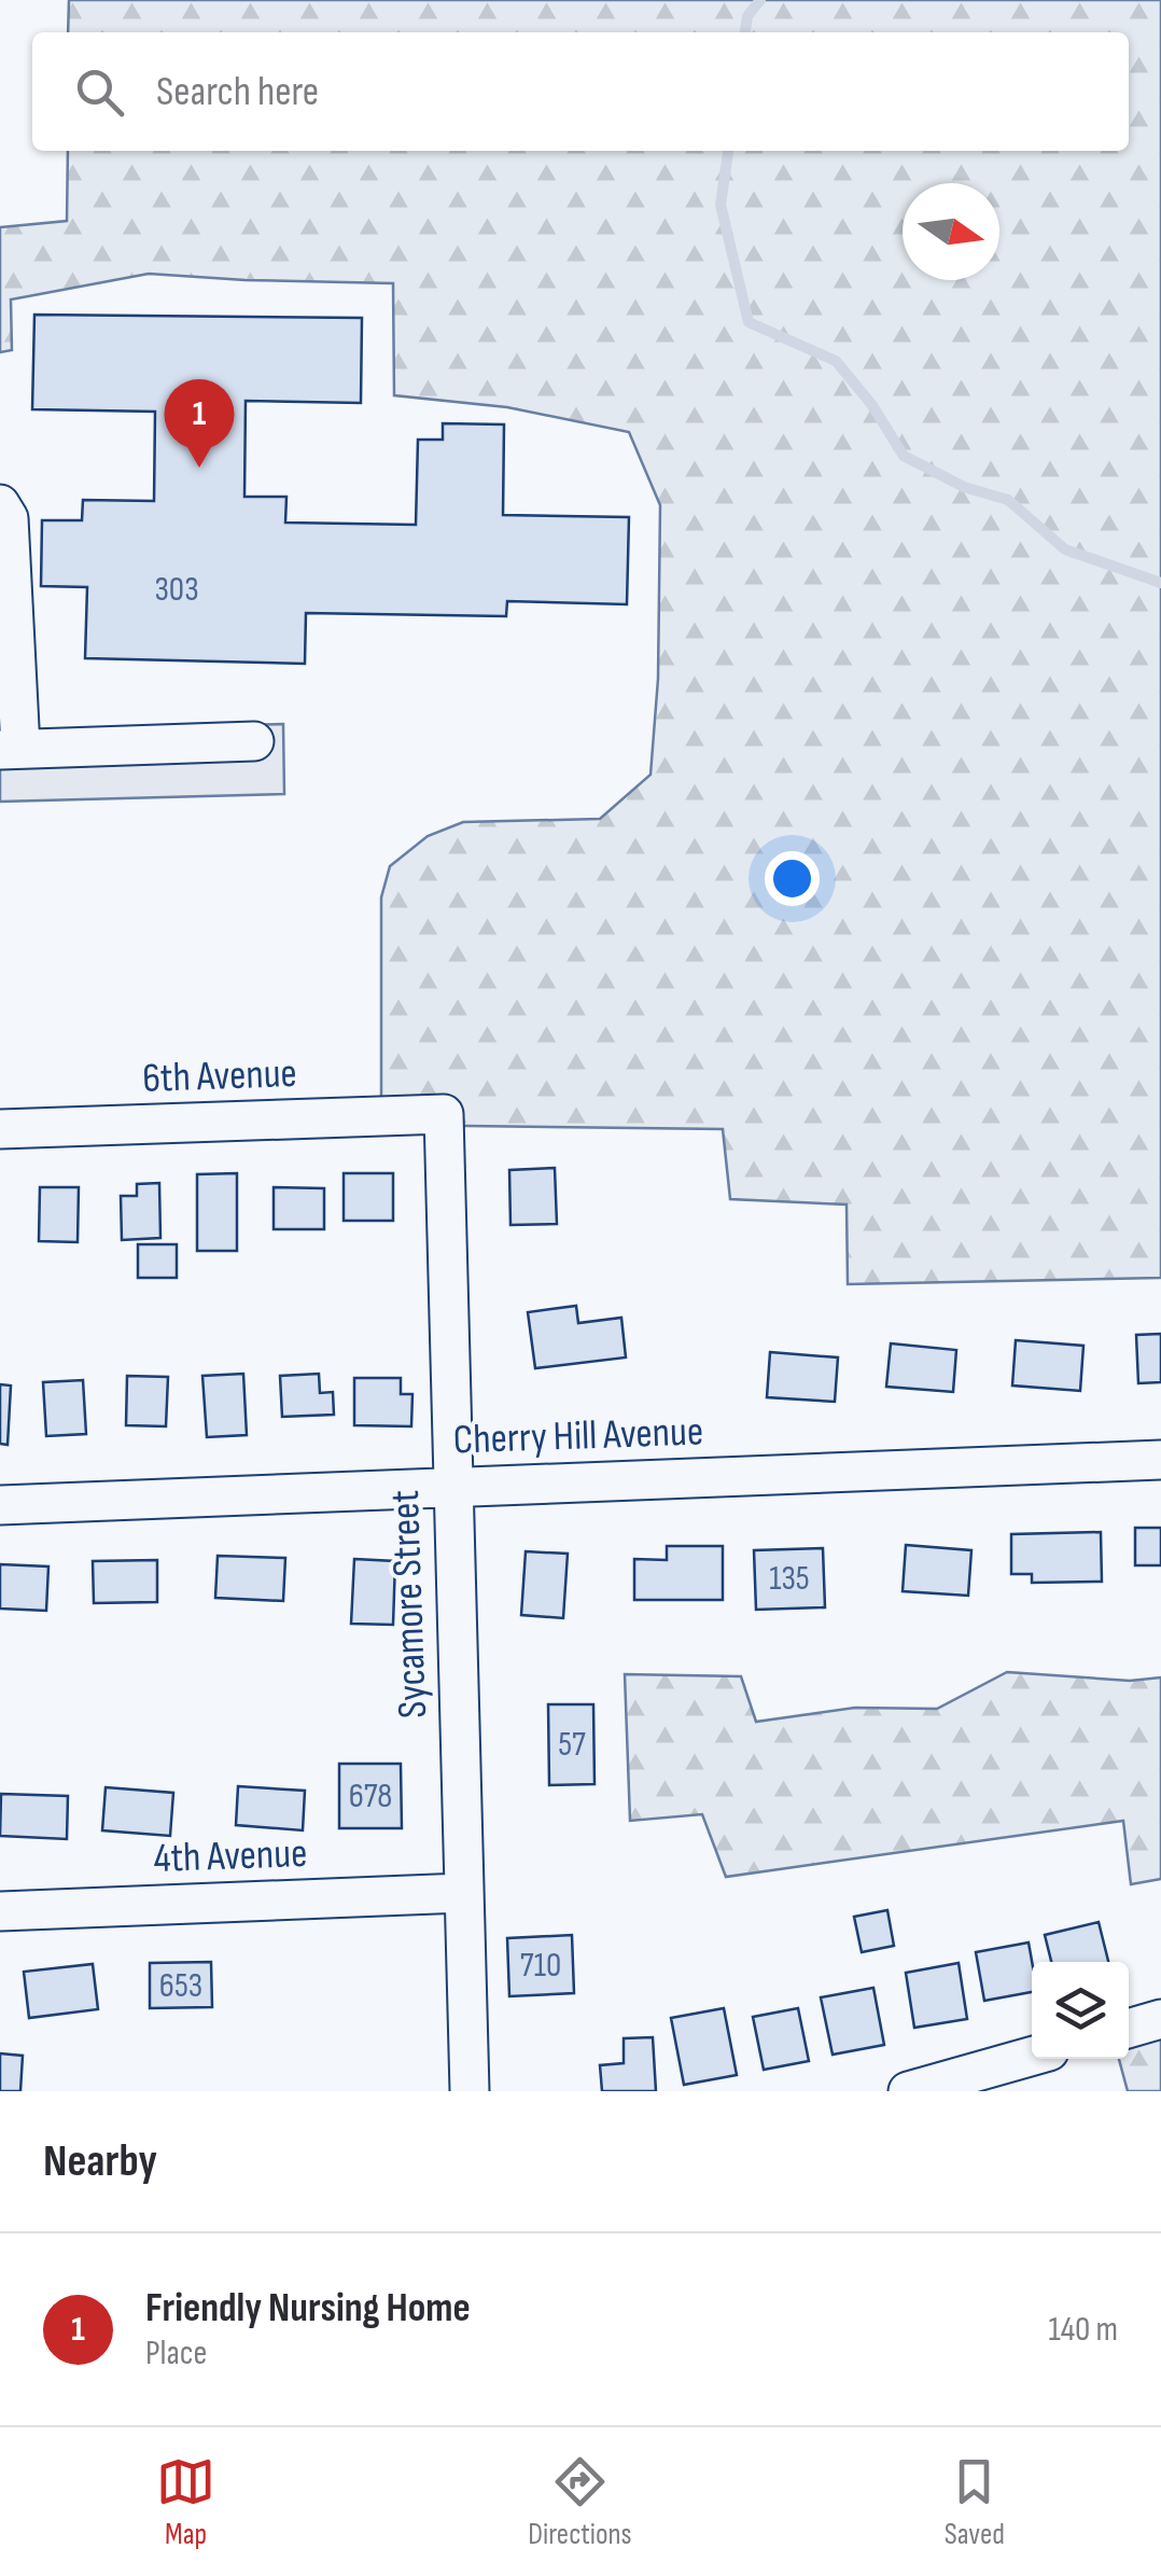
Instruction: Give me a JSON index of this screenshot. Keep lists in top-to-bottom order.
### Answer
{
  "streets": {
    "street": [
      "6th Avenue",
      "Cherry Hill Avenue",
      "Sycamore Street",
      "4th Avenue"
    ]
  },
  "crossings": [
    ["6th Avenue", "Sycamore Street"],
    ["Cherry Hill Avenue", "Sycamore Street"],
    ["Sycamore Street", "4th Avenue"]
  ],
  "house_numbers": [
    "303",
    "135",
    "57",
    "678",
    "710",
    "653"
  ],
  "north": "right",
  "page": {
    "search": "Search here",
    "pins": "1",
    "heading": "Nearby",
    "list": [
      {
        "mark": "1",
        "name": "Friendly Nursing Home",
        "note": "Place",
        "value": "140 m"
      }
    ],
    "nav": ["Map", "Directions", "Saved"]
  }
}
